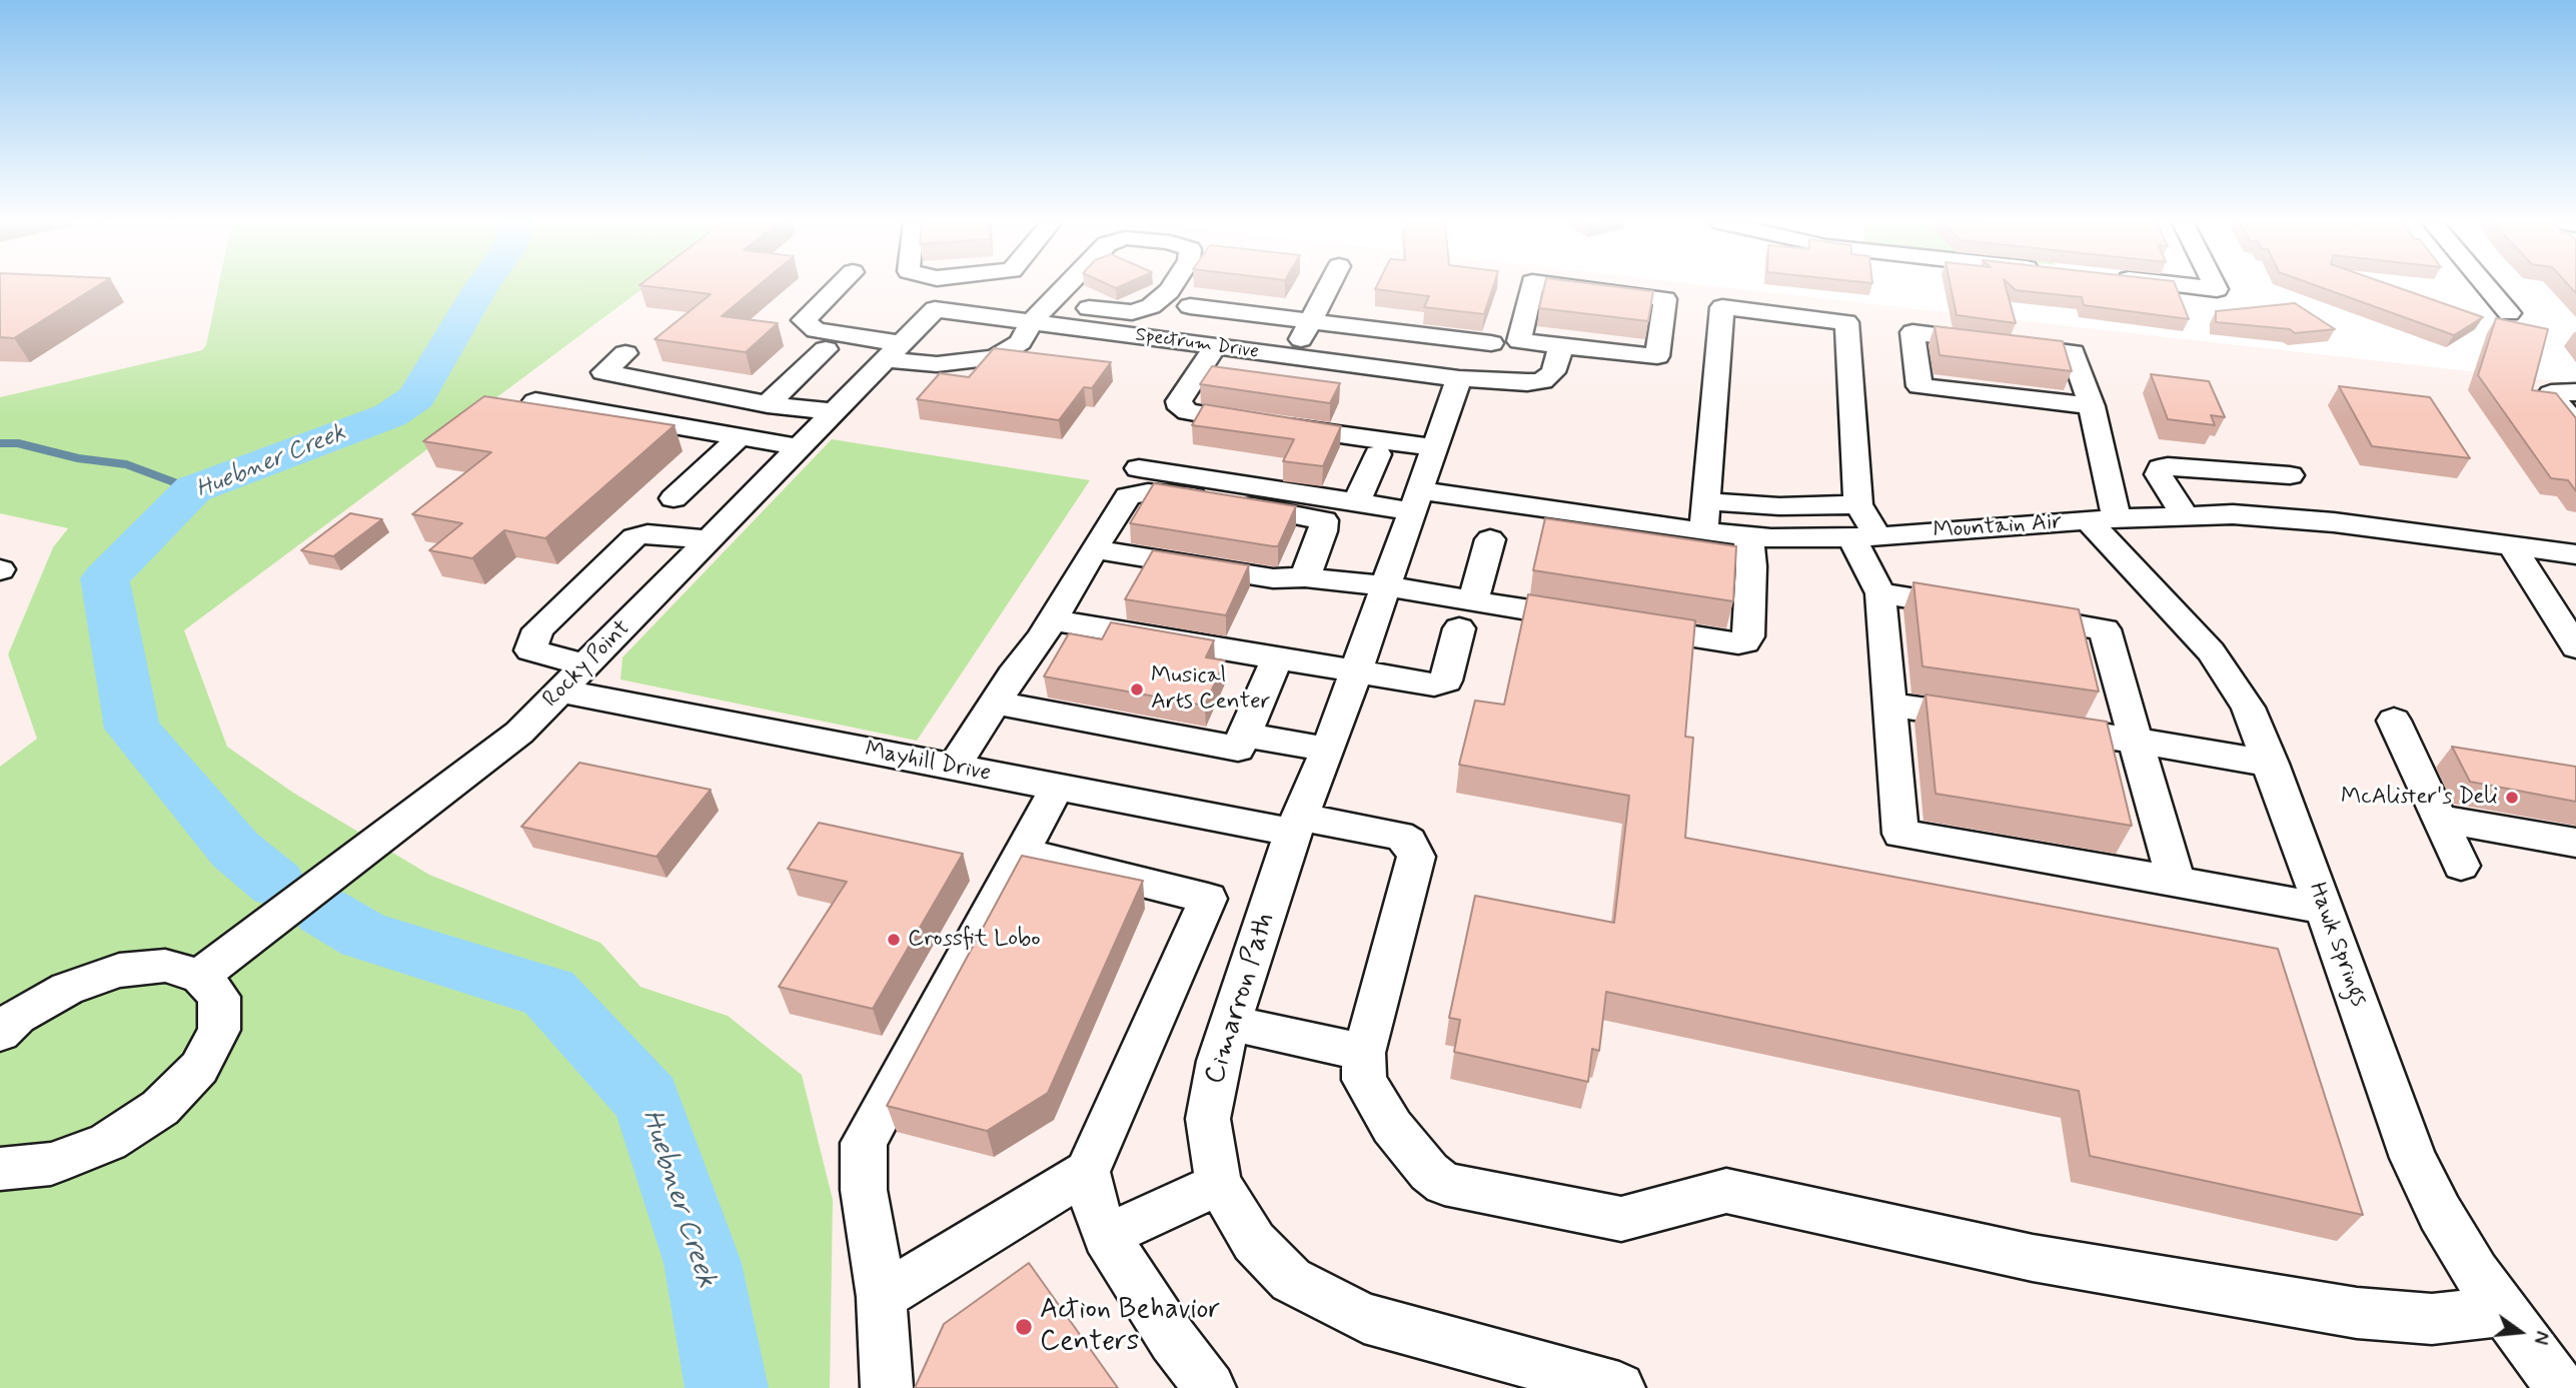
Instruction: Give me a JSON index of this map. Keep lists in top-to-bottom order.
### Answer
{
  "streets": {
    "street": [
      "Spectrum Drive",
      "Mountain Air",
      "Rocky Point",
      "Mayhill Drive",
      "Hawk Springs",
      "Cimarron Path"
    ]
  },
  "crossings": [
    ["Spectrum Drive", "Rocky Point"],
    ["Spectrum Drive", "Cimarron Path"],
    ["Mountain Air", "Hawk Springs"],
    ["Mountain Air", "Cimarron Path"],
    ["Rocky Point", "Mayhill Drive"],
    ["Mayhill Drive", "Cimarron Path"]
  ],
  "water": ["Huebner Creek"],
  "places": [
    "Musical Arts Center",
    "McAlister's Deli",
    "Crossfit Lobo",
    "Action Behavior Centers"
  ],
  "north": "right"
}
